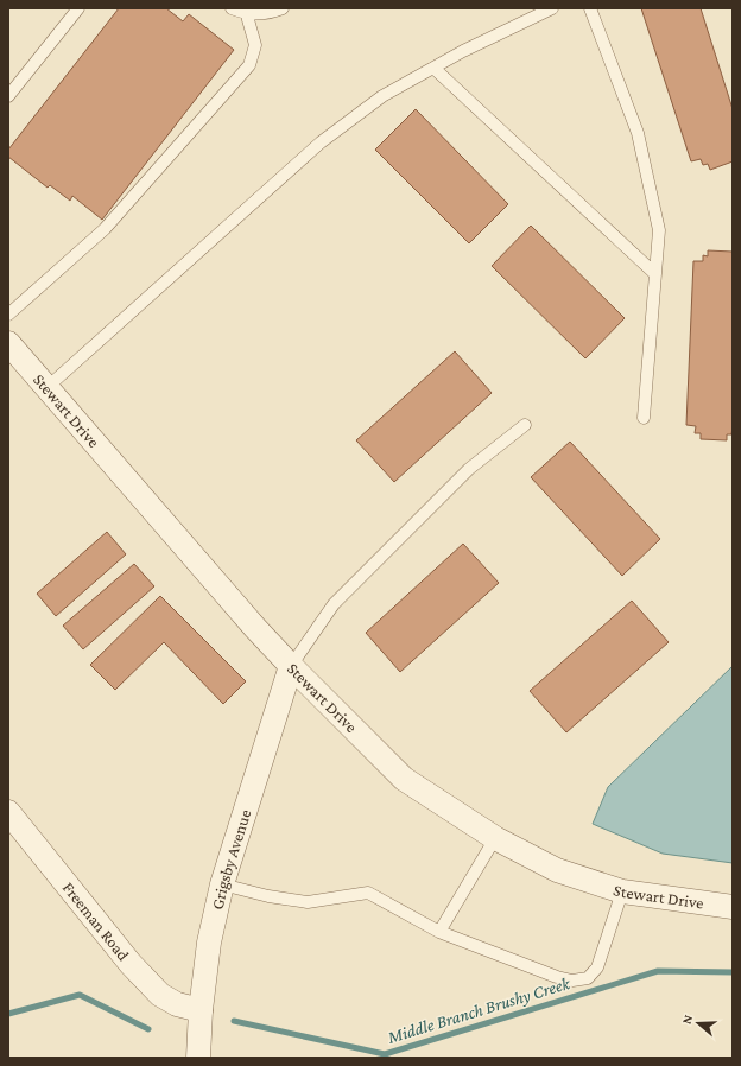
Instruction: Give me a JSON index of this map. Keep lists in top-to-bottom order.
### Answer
{
  "streets": {
    "street": ["Stewart Drive", "Grigsby Avenue", "Freeman Road"]
  },
  "crossings": [
    ["Stewart Drive", "Grigsby Avenue"],
    ["Grigsby Avenue", "Freeman Road"]
  ],
  "water": ["Middle Branch Brushy Creek"],
  "north": "left"
}
